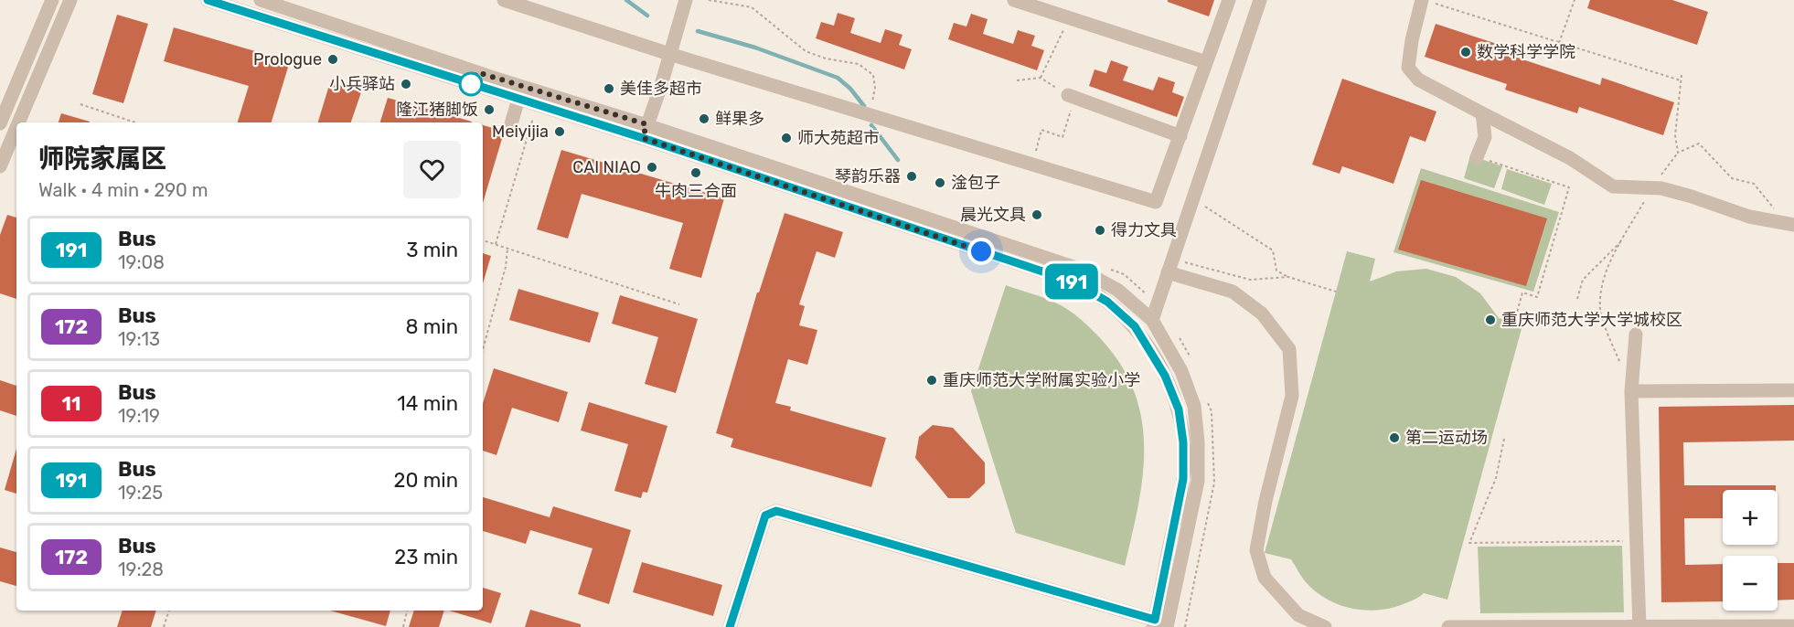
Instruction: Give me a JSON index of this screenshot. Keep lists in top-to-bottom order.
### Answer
{
  "places": [
    "数学科学学院",
    "Prologue",
    "小兵驿站",
    "美佳多超市",
    "隆江猪脚饭",
    "鲜果多",
    "Meiyijia",
    "师大苑超市",
    "CAI NIAO",
    "牛肉三合面",
    "琴韵乐器",
    "淦包子",
    "晨光文具",
    "得力文具",
    "重庆师范大学大学城校区",
    "重庆师范大学附属实验小学",
    "第二运动场"
  ],
  "lines": ["bus line 191"],
  "page": {
    "on_map": "191",
    "heading": ["师院家属区", "Walk · 4 min · 290 m"],
    "list": [
      {
        "mark": "191",
        "name": "Bus",
        "note": "19:08",
        "value": "3 min"
      },
      {
        "mark": "172",
        "name": "Bus",
        "note": "19:13",
        "value": "8 min"
      },
      {
        "mark": "11",
        "name": "Bus",
        "note": "19:19",
        "value": "14 min"
      },
      {
        "mark": "191",
        "name": "Bus",
        "note": "19:25",
        "value": "20 min"
      },
      {
        "mark": "172",
        "name": "Bus",
        "note": "19:28",
        "value": "23 min"
      }
    ],
    "map_buttons": ["+", "−"]
  }
}
